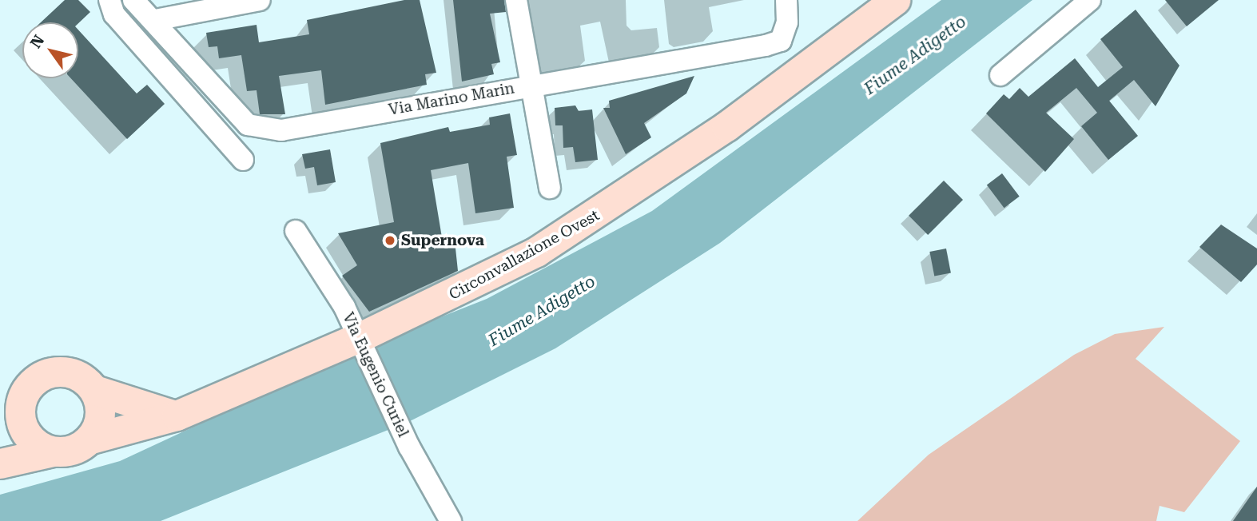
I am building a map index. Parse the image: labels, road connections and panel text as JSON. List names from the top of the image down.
{
  "streets": {
    "main road": ["Circonvallazione Ovest"],
    "street": ["Via Marino Marin", "Via Eugenio Curiel"]
  },
  "crossings": [
    ["Circonvallazione Ovest", "Via Eugenio Curiel"]
  ],
  "water": ["Fiume Adigetto"],
  "places": ["Supernova"],
  "north": "top left"
}
